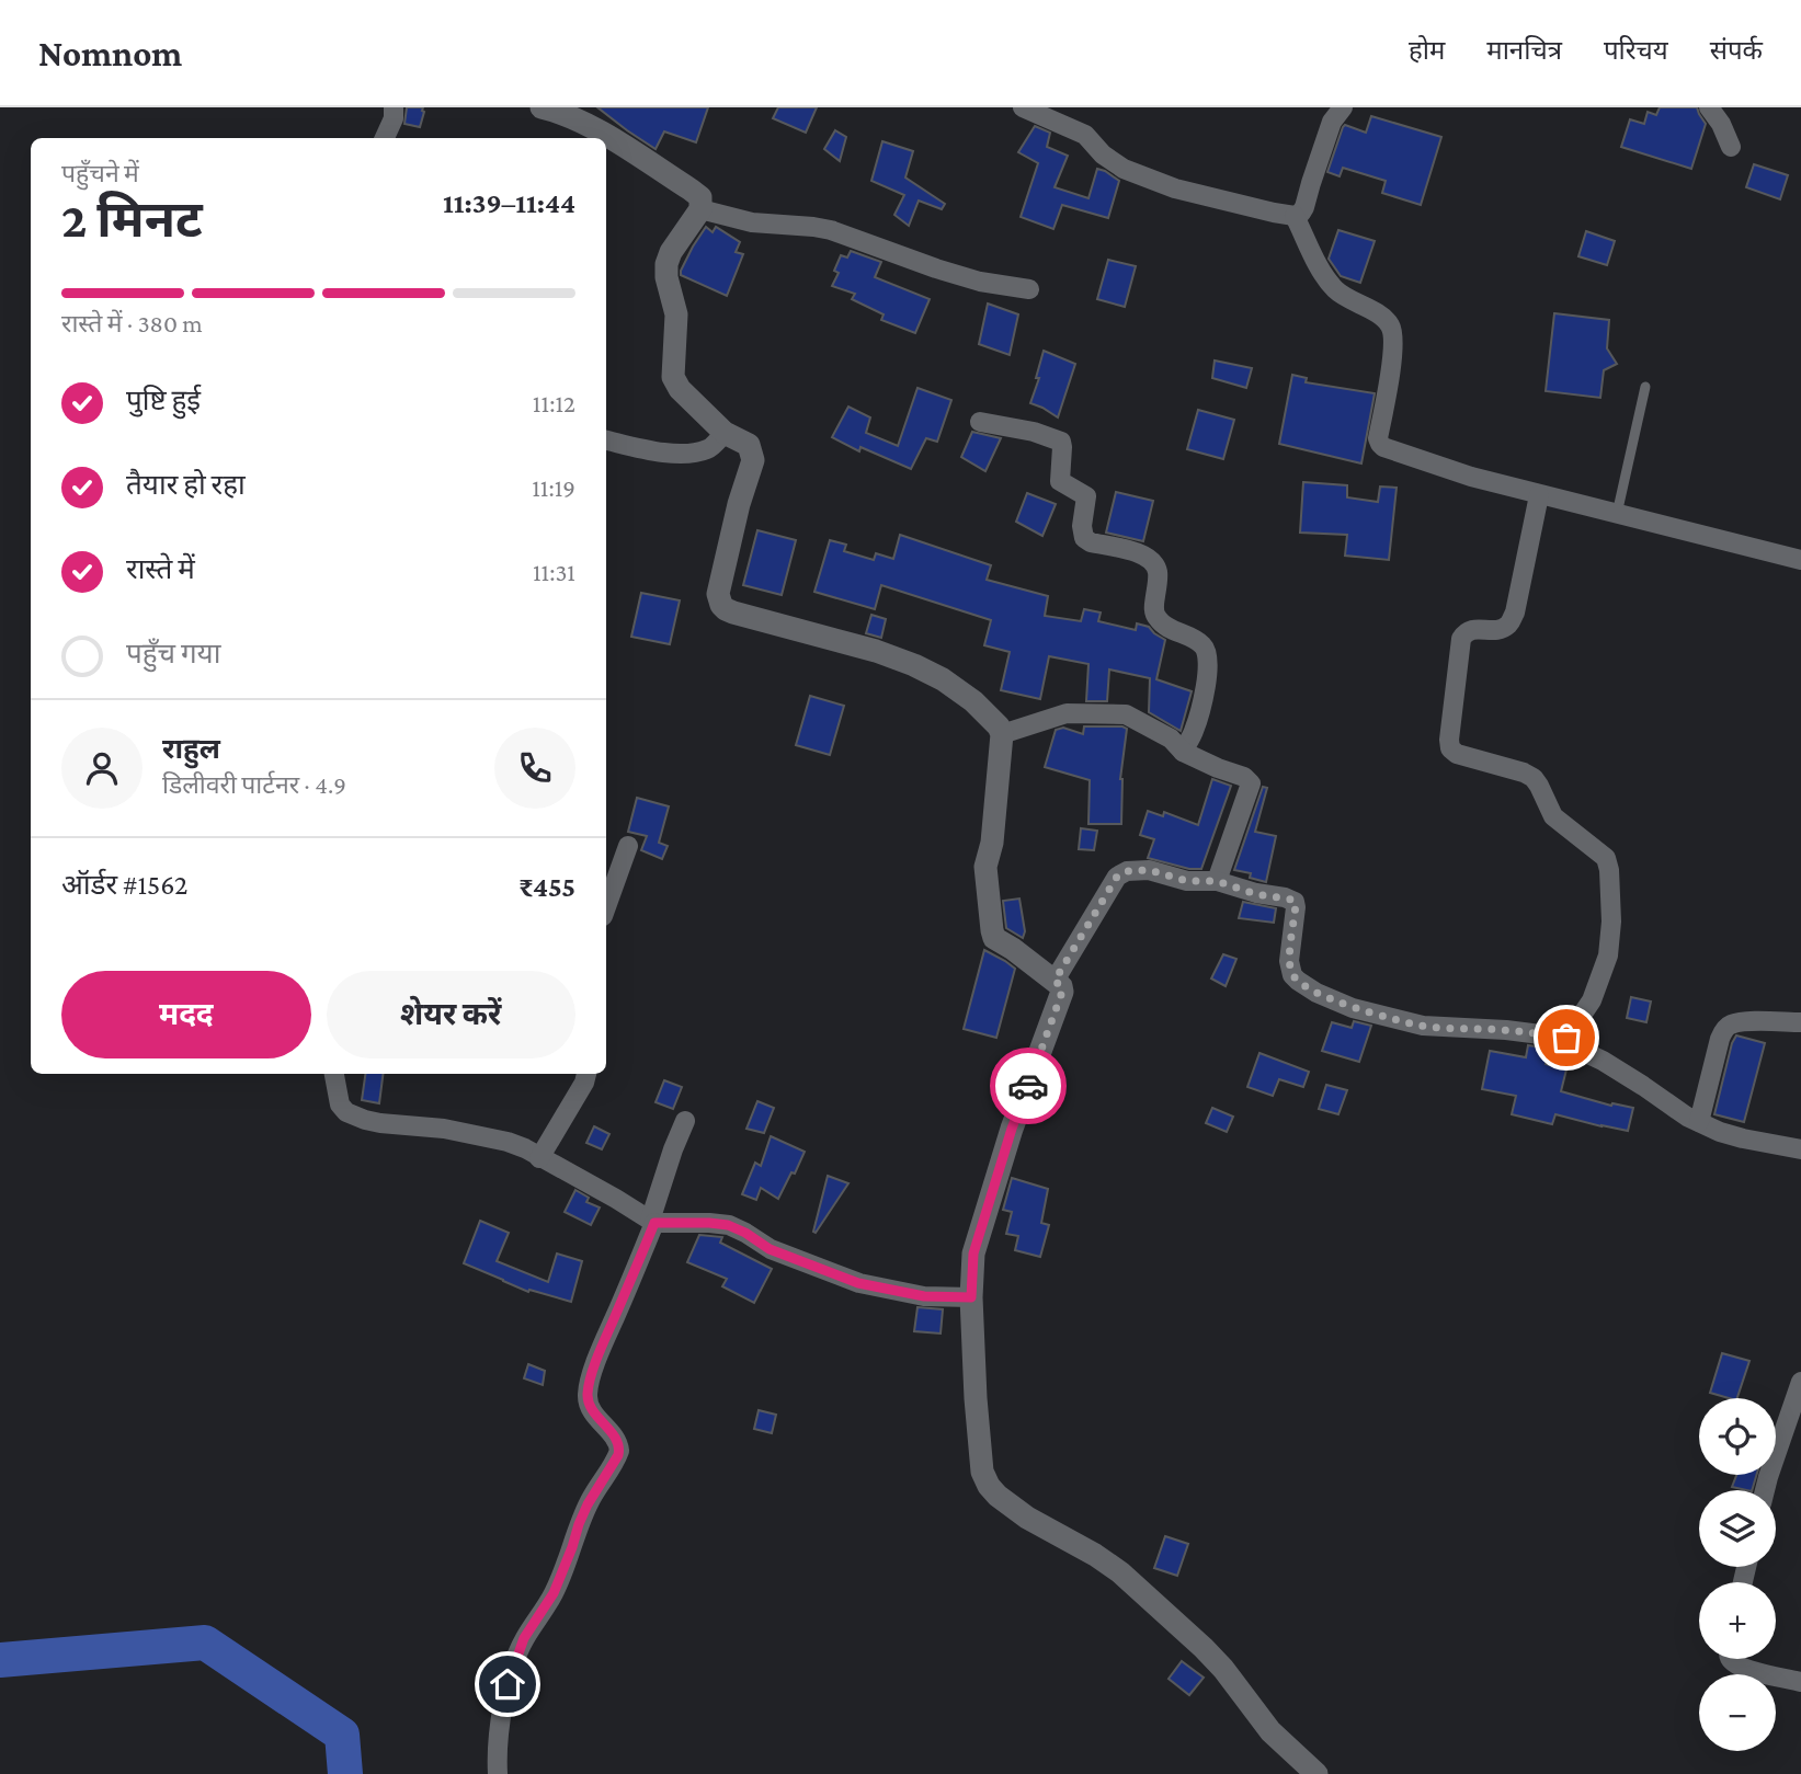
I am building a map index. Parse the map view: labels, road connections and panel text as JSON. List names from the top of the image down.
{
  "page": {
    "header": "Nomnom",
    "nav": [
      "होम",
      "मानचित्र",
      "परिचय",
      "संपर्क"
    ],
    "heading": ["2 मिनट", "पहुँचने में", "11:39–11:44"],
    "panel": [
      "राहुल",
      "डिलीवरी पार्टनर · 4.9",
      "ऑर्डर #1562",
      "₹455"
    ],
    "bar": "रास्ते में · 380 m",
    "list": [
      ["पुष्टि हुई", "11:12"],
      ["तैयार हो रहा", "11:19"],
      ["रास्ते में", "11:31"],
      "पहुँच गया"
    ],
    "buttons": ["मदद", "शेयर करें"],
    "map_buttons": ["+", "−"]
  }
}
